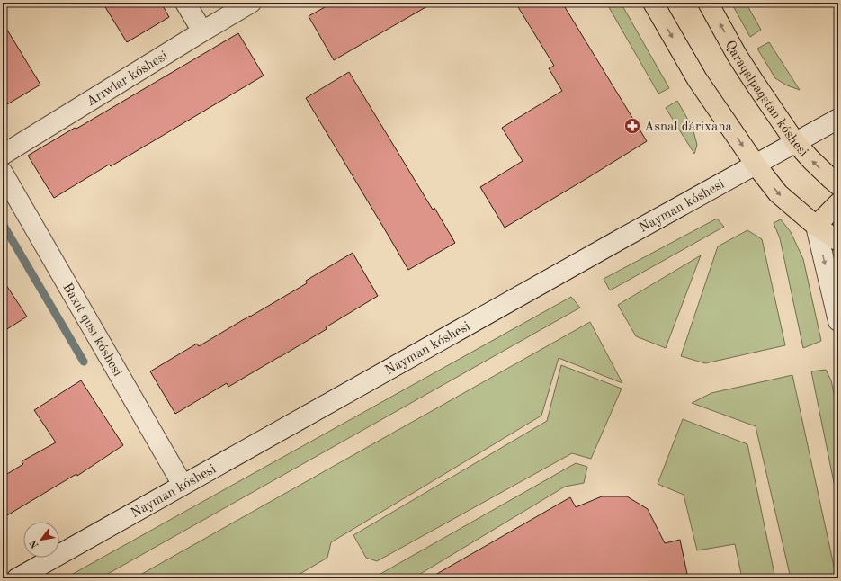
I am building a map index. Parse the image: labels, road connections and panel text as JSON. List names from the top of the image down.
{
  "streets": {
    "main road": [
      "Arıwlar kóshesi",
      "Qaraqalpaqstan kóshesi",
      "Nayman kóshesi",
      "Baxıt qusı kóshesi"
    ]
  },
  "crossings": [
    ["Qaraqalpaqstan kóshesi", "Nayman kóshesi"],
    ["Nayman kóshesi", "Baxıt qusı kóshesi"]
  ],
  "places": {
    "pharmacy": ["Asnal dárixana"]
  },
  "north": "bottom left"
}
